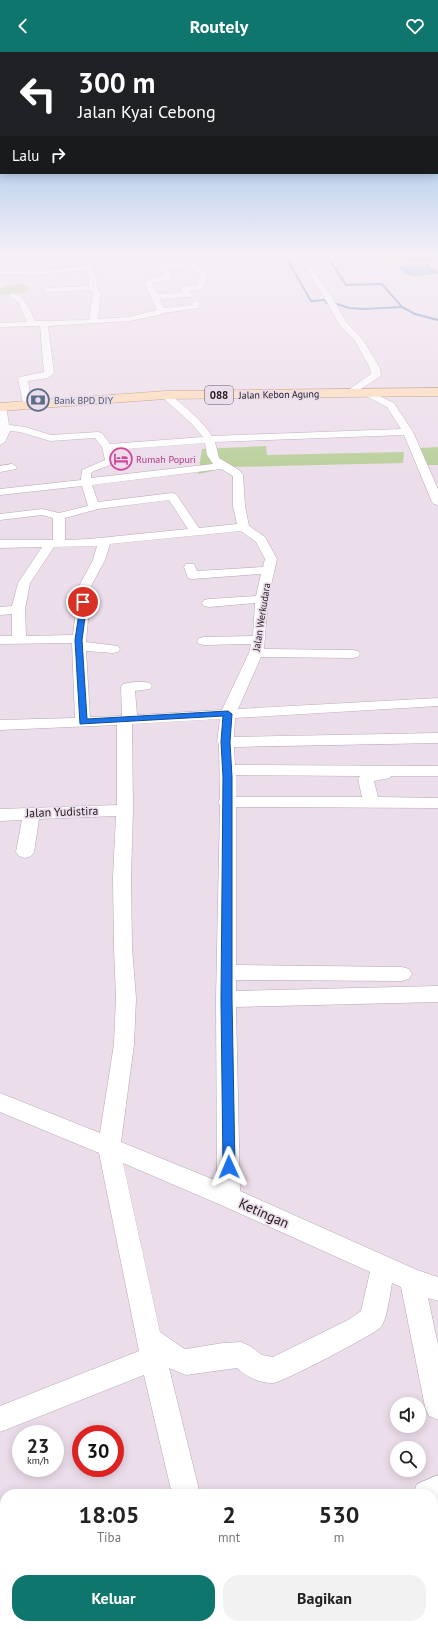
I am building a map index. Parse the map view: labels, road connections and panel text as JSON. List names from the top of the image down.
{
  "streets": {
    "main road": ["Jalan Kebon Agung", "088"],
    "street": ["Jalan Werkudara", "Jalan Yudistira", "Ketingan"]
  },
  "places": {
    "bank": ["Bank BPD DIY"],
    "hotel": ["Rumah Popuri"]
  },
  "page": {
    "header": "Routely",
    "turn": ["300 m", "Jalan Kyai Cebong"],
    "then": "Lalu",
    "speed": "23 km/h",
    "limit": "30",
    "eta": [
      "18:05",
      "Tiba",
      "2",
      "mnt",
      "530",
      "m"
    ],
    "buttons": ["Keluar", "Bagikan"]
  }
}
